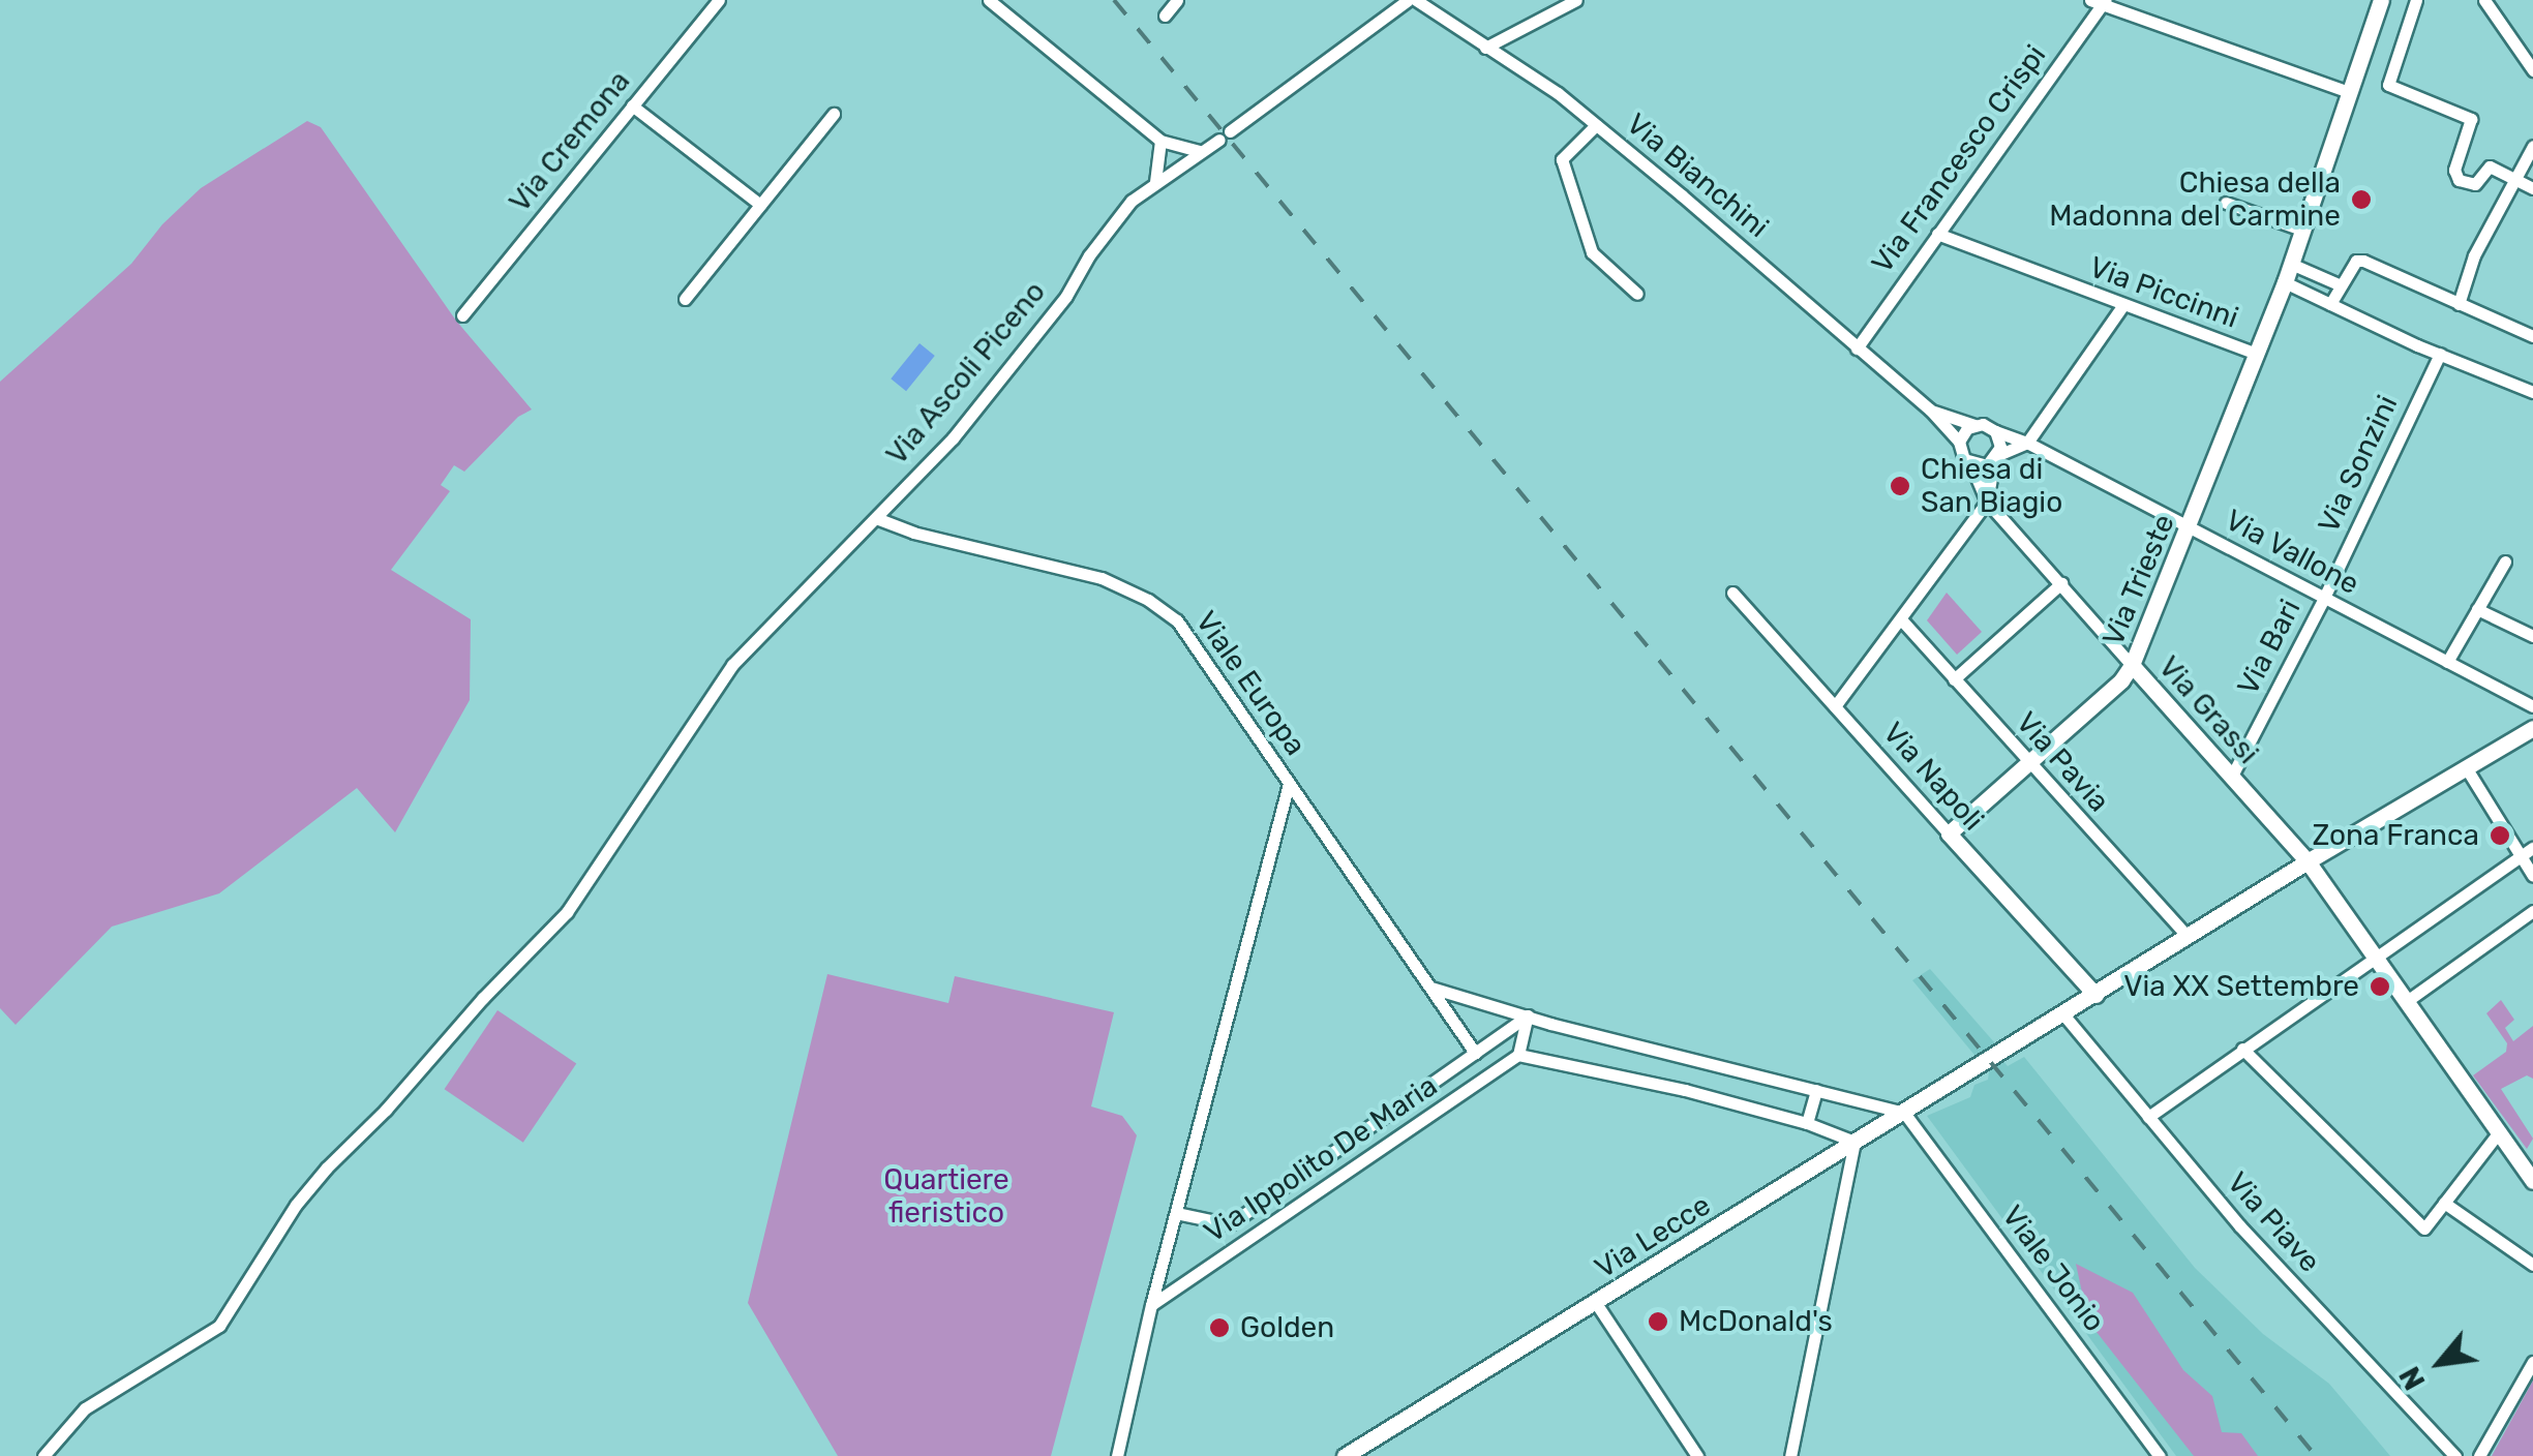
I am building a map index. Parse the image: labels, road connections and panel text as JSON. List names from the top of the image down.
{
  "streets": {
    "main road": [
      "Via Trieste",
      "Via Grassi",
      "Via Napoli",
      "Via Lecce"
    ],
    "street": [
      "Via Cremona",
      "Via Francesco Crispi",
      "Via Bianchini",
      "Via Piccinni",
      "Via Ascoli Piceno",
      "Via Sonzini",
      "Via Vallone",
      "Via Bari",
      "Viale Europa",
      "Via Pavia",
      "Via Ippolito De Maria",
      "Via Piave",
      "Viale Jonio"
    ]
  },
  "crossings": [
    ["Via Francesco Crispi", "Via Bianchini"],
    ["Via Francesco Crispi", "Via Piccinni"],
    ["Via Piccinni", "Via Trieste"],
    ["Via Ascoli Piceno", "Viale Europa"],
    ["Via Sonzini", "Via Vallone"],
    ["Via Sonzini", "Via Bari"],
    ["Via Vallone", "Via Trieste"],
    ["Via Vallone", "Via Bari"],
    ["Via Vallone", "Via Grassi"],
    ["Via Trieste", "Via Grassi"],
    ["Via Trieste", "Via Pavia"],
    ["Via Trieste", "Via Napoli"],
    ["Via Bari", "Via Grassi"],
    ["Viale Europa", "Via Ippolito De Maria"],
    ["Via Grassi", "Via Lecce"],
    ["Via Pavia", "Via Lecce"],
    ["Via Napoli", "Via Lecce"],
    ["Via Piave", "Via Lecce"],
    ["Via Lecce", "Viale Jonio"]
  ],
  "parks": ["Quartiere fieristico"],
  "places": [
    "Chiesa della Madonna del Carmine",
    "Chiesa di San Biagio",
    "Zona Franca",
    "Via XX Settembre",
    "McDonald's",
    "Golden"
  ],
  "north": "bottom left"
}
